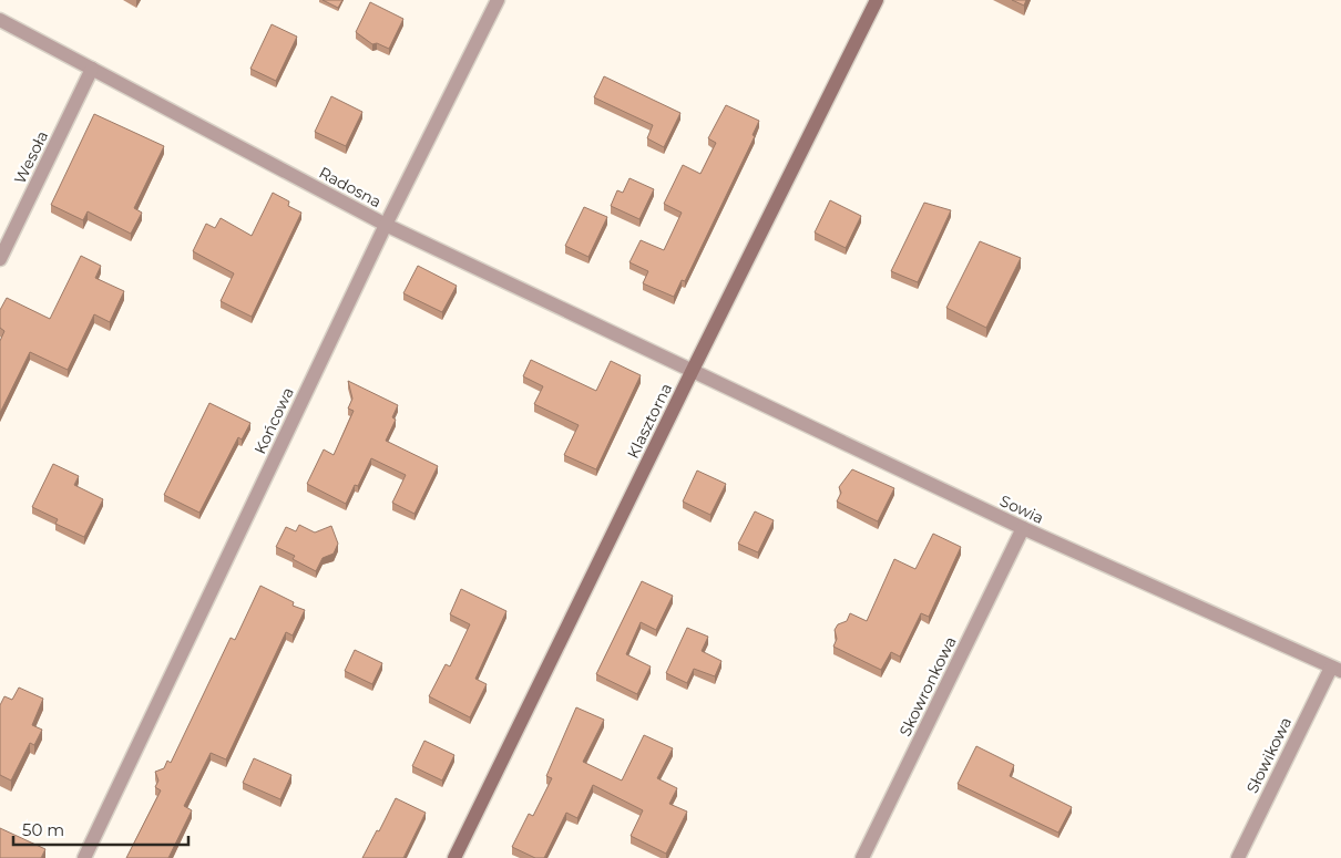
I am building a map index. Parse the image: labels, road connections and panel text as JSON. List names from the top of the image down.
{
  "streets": {
    "street": [
      "Wesoła",
      "Radosna",
      "Końcowa",
      "Klasztorna",
      "Sowia",
      "Skowronkowa",
      "Słowikowa"
    ]
  },
  "crossings": [
    ["Wesoła", "Radosna"],
    ["Radosna", "Końcowa"],
    ["Radosna", "Klasztorna"],
    ["Radosna", "Sowia"],
    ["Klasztorna", "Sowia"],
    ["Sowia", "Skowronkowa"],
    ["Sowia", "Słowikowa"]
  ],
  "scale_bar": "50 m"
}
